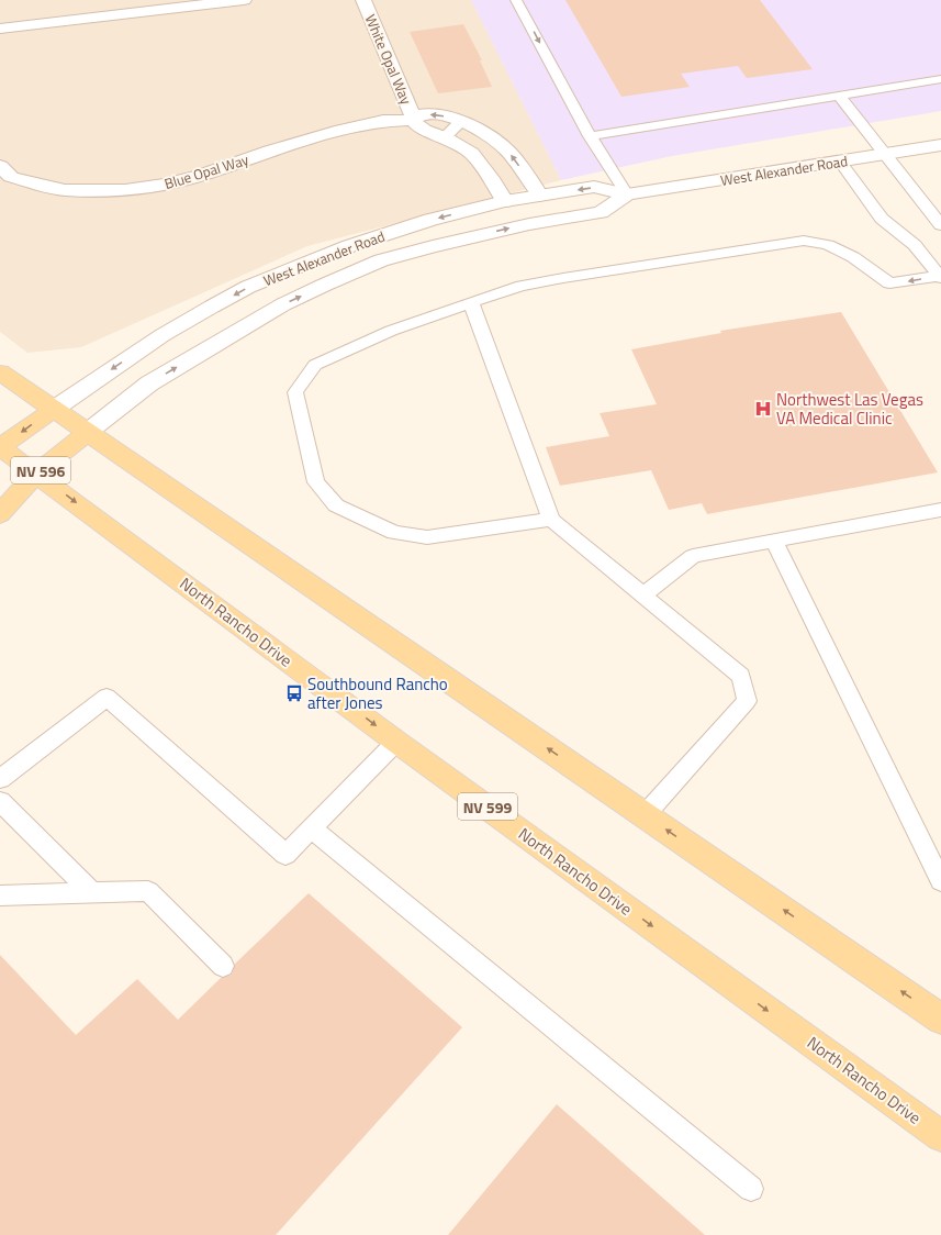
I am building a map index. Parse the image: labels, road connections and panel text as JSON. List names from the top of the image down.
{
  "streets": {
    "main road": [
      "White Opal Way",
      "West Alexander Road",
      "Blue Opal Way",
      "NV 596",
      "North Rancho Drive",
      "NV 599"
    ]
  },
  "crossings": [
    ["White Opal Way", "Blue Opal Way"],
    ["West Alexander Road", "Blue Opal Way"],
    ["West Alexander Road", "NV 596"],
    ["NV 596", "North Rancho Drive"]
  ],
  "places": {
    "hospital": ["Northwest Las Vegas VA Medical Clinic"],
    "bus stop": ["Southbound Rancho after Jones"]
  }
}
